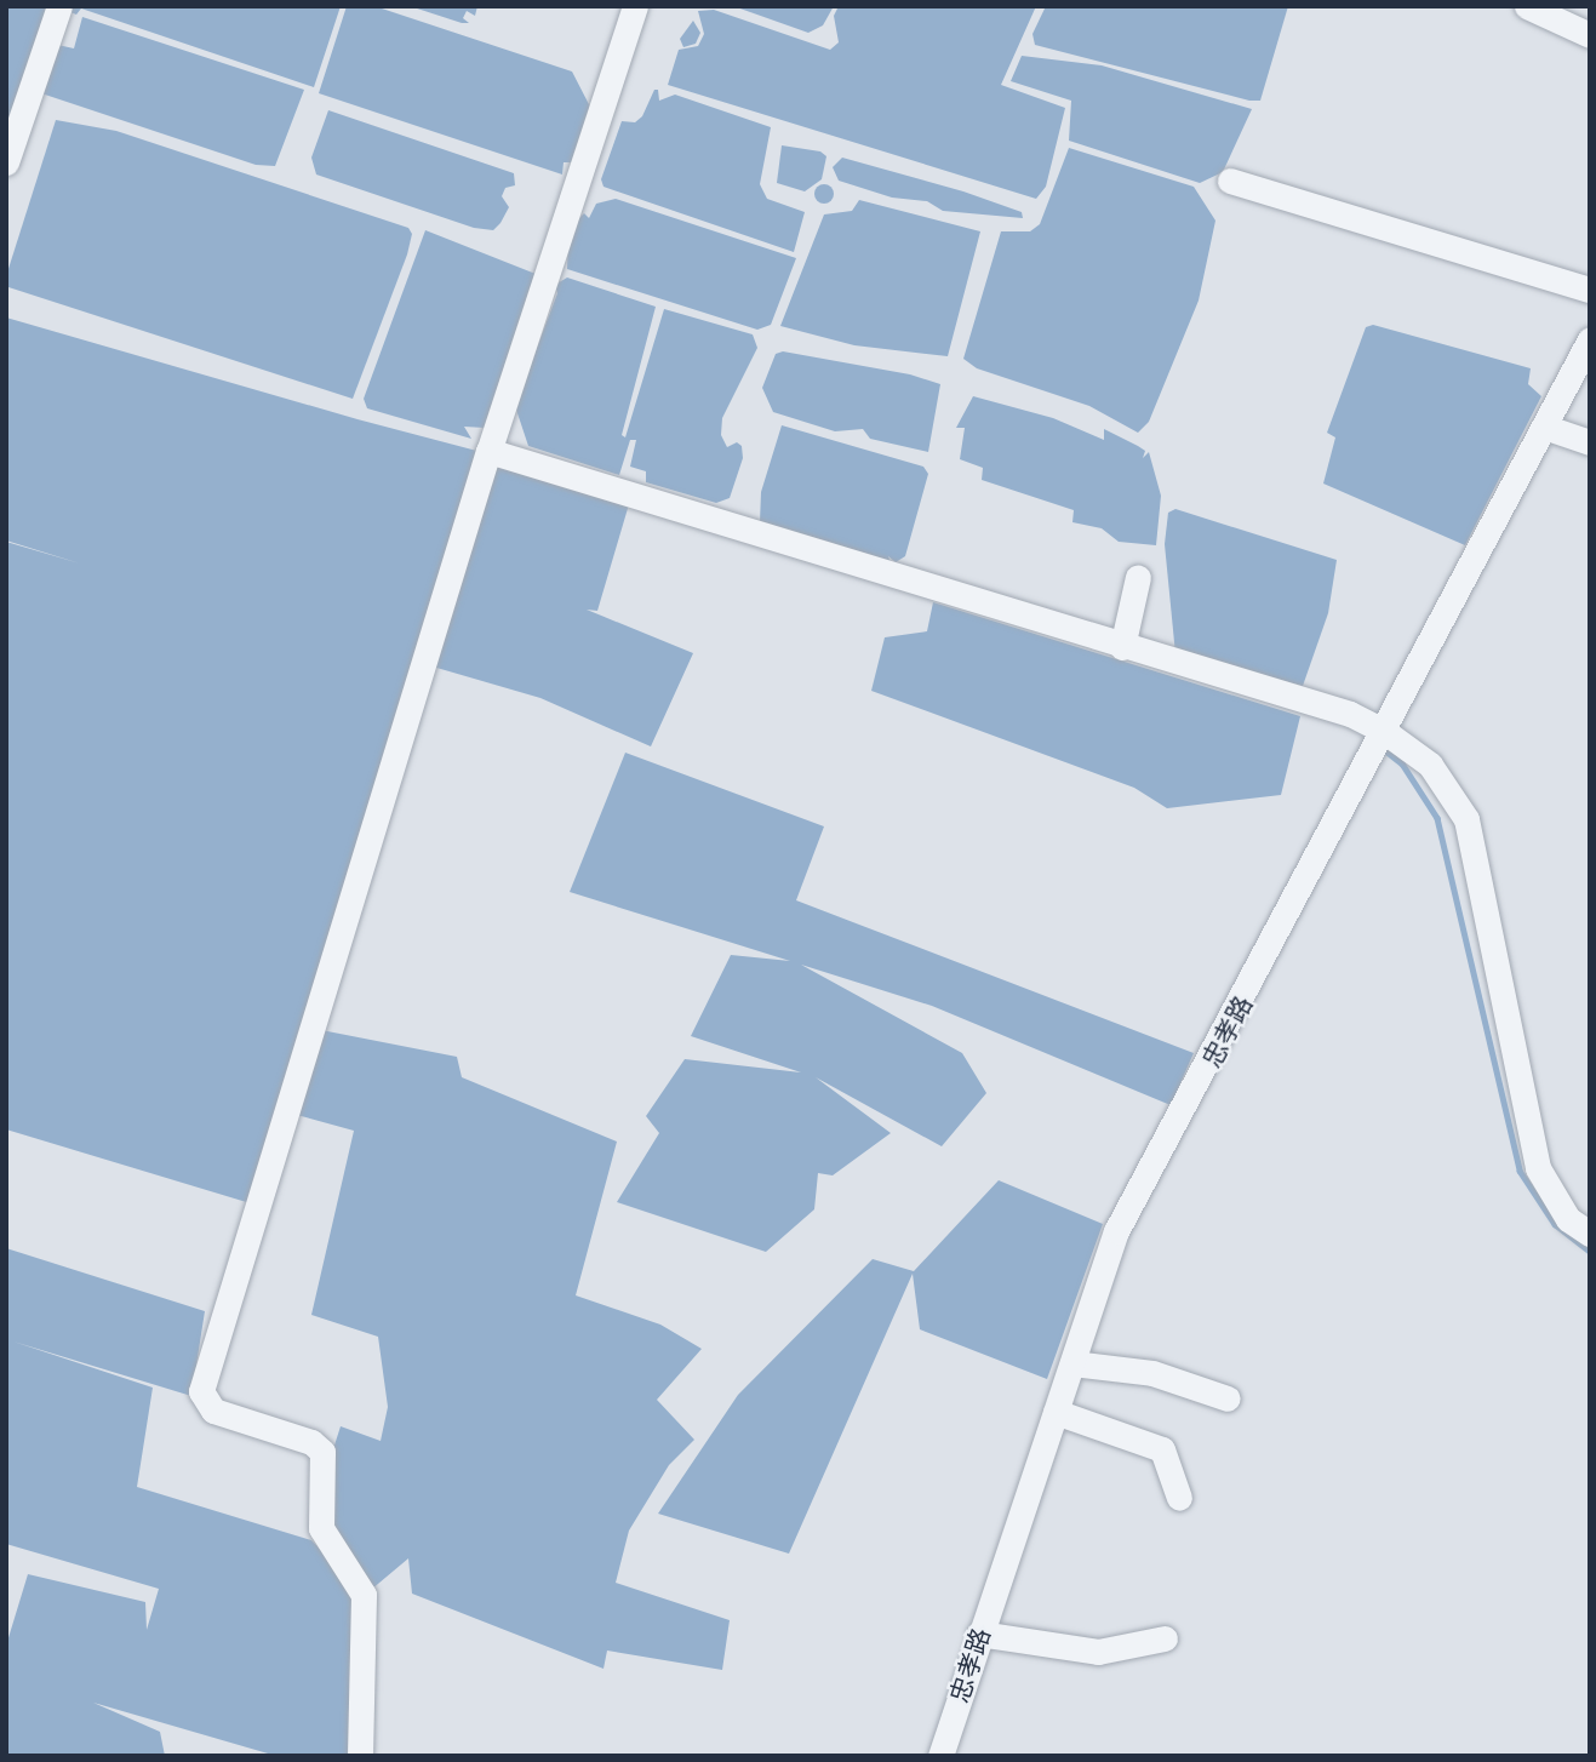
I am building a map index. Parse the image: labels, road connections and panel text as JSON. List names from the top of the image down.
{
  "streets": {
    "street": ["忠孝路"]
  }
}
